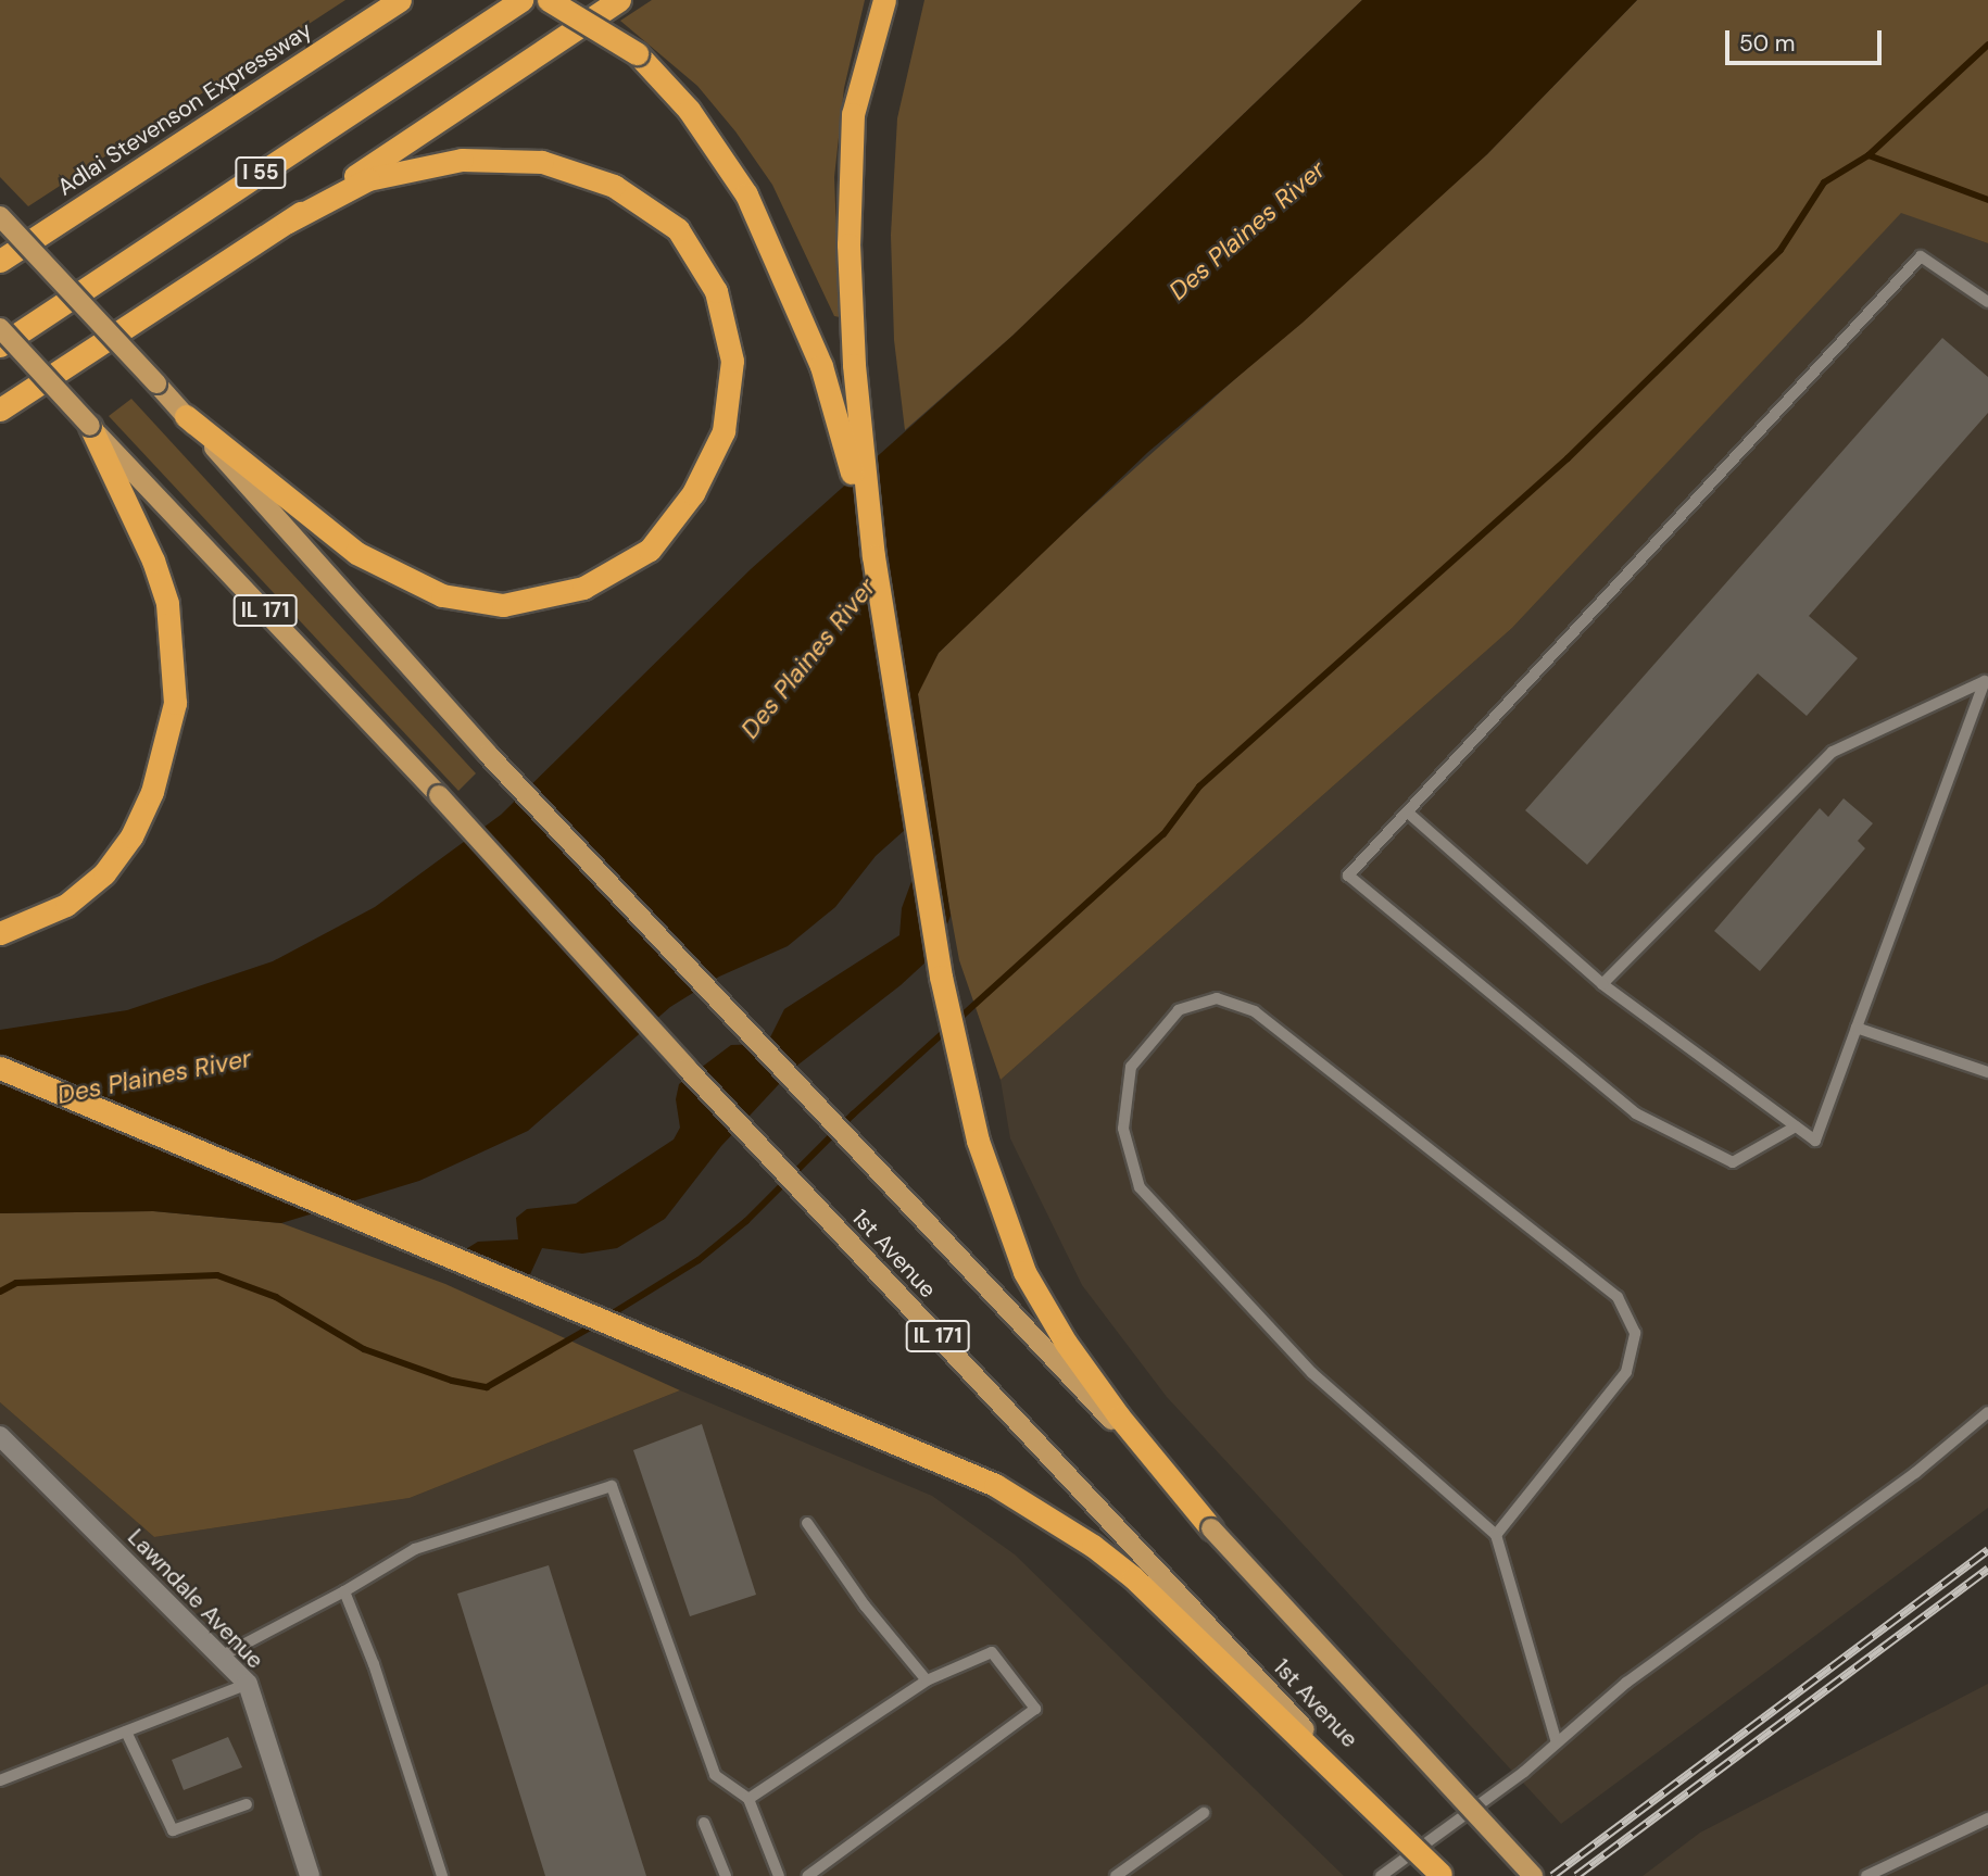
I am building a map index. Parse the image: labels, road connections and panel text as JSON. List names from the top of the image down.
{
  "streets": {
    "highway": ["Adlai Stevenson Expressway", "I 55"],
    "main road": ["IL 171", "1st Avenue"],
    "street": ["Lawndale Avenue"]
  },
  "crossings": [
    ["IL 171", "1st Avenue"]
  ],
  "water": ["Des Plaines River"],
  "scale_bar": "50 m"
}
